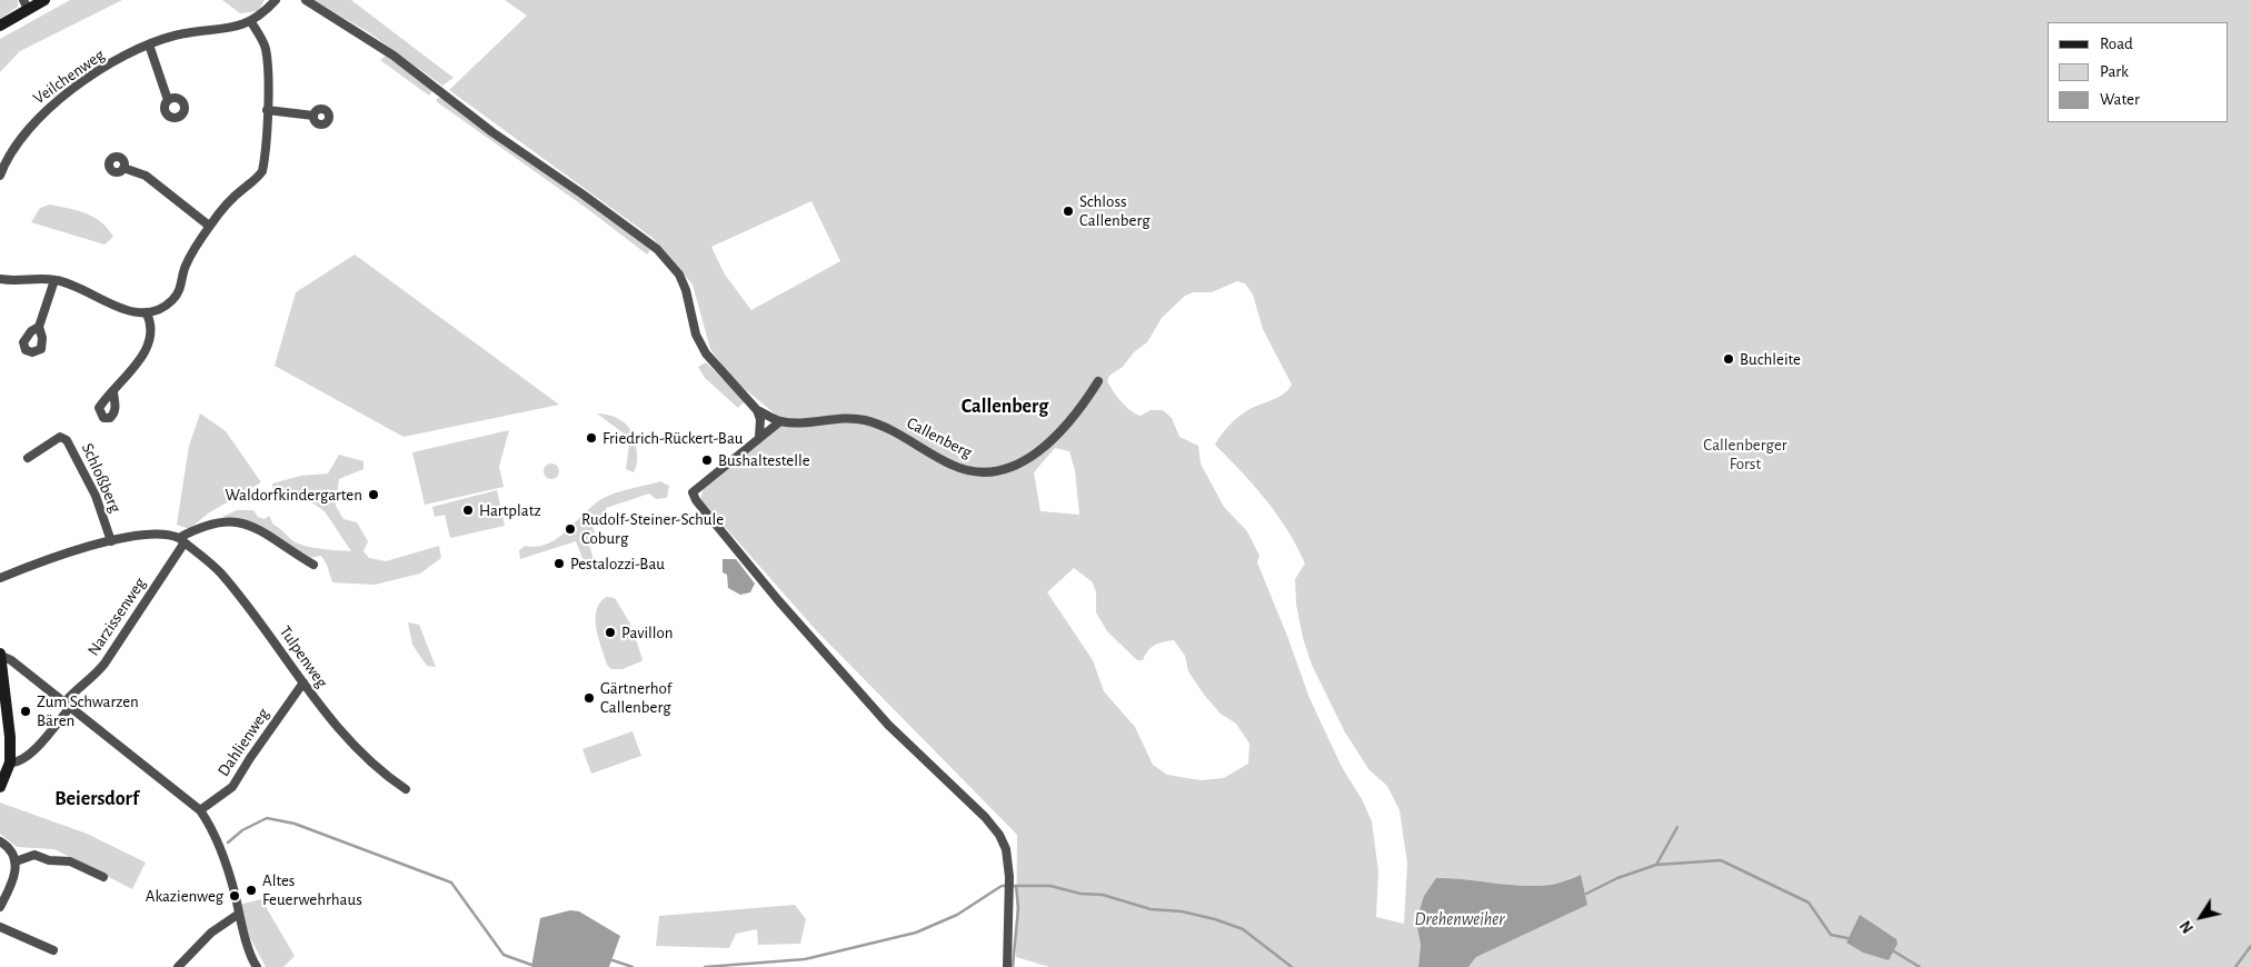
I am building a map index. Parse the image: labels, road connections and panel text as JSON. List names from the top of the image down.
{
  "streets": {
    "street": [
      "Veilchenweg",
      "Callenberg",
      "Schloßberg",
      "Narzissenweg",
      "Tulpenweg",
      "Dahlienweg"
    ]
  },
  "crossings": [
    ["Narzissenweg", "Tulpenweg"],
    ["Tulpenweg", "Dahlienweg"]
  ],
  "districts": ["Callenberg", "Beiersdorf"],
  "water": ["Drehenweiher"],
  "parks": ["Callenberger Forst"],
  "places": [
    "Schloss Callenberg",
    "Buchleite",
    "Friedrich-Rückert-Bau",
    "Bushaltestelle",
    "Waldorfkindergarten",
    "Hartplatz",
    "Rudolf-Steiner-Schule Coburg",
    "Pestalozzi-Bau",
    "Pavillon",
    "Gärtnerhof Callenberg",
    "Zum Schwarzen Bären",
    "Altes Feuerwehrhaus",
    "Akazienweg"
  ],
  "legend": ["Road", "Park", "Water"],
  "north": "bottom left"
}
